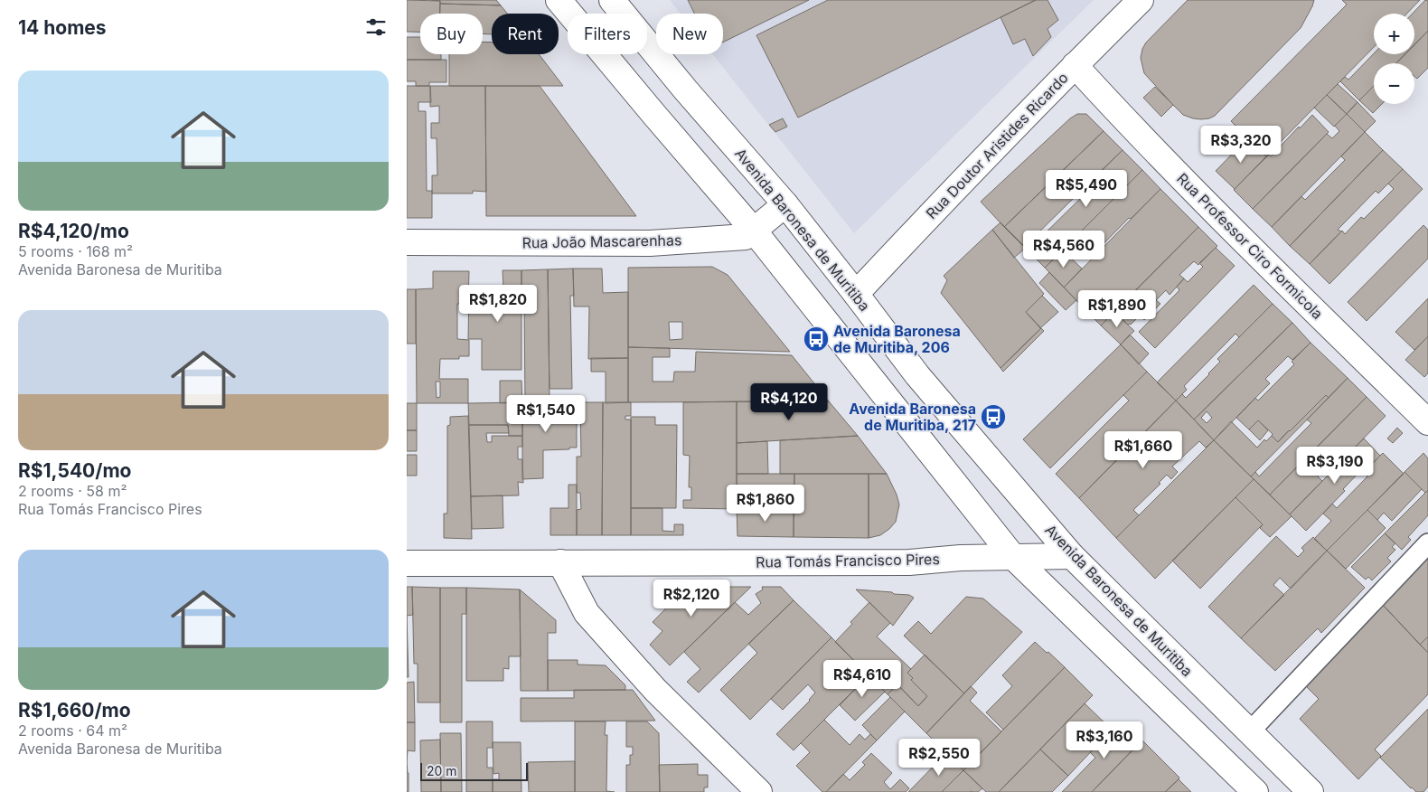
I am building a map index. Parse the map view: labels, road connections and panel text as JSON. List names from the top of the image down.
{
  "streets": {
    "street": [
      "Rua Doutor Aristides Ricardo",
      "Avenida Baronesa de Muritiba",
      "Rua João Mascarenhas",
      "Rua Professor Ciro Formicola",
      "Rua Tomás Francisco Pires"
    ]
  },
  "crossings": [
    ["Rua Doutor Aristides Ricardo", "Avenida Baronesa de Muritiba"],
    ["Rua Doutor Aristides Ricardo", "Rua Professor Ciro Formicola"],
    ["Avenida Baronesa de Muritiba", "Rua João Mascarenhas"],
    ["Avenida Baronesa de Muritiba", "Rua Tomás Francisco Pires"]
  ],
  "places": {
    "bus stop": ["Avenida Baronesa de Muritiba, 206", "Avenida Baronesa de Muritiba, 217"]
  },
  "scale_bar": "20 m",
  "page": {
    "heading": "14 homes",
    "map_buttons": ["+", "−"],
    "chip": [
      "Buy",
      "Rent",
      "Filters",
      "New"
    ],
    "list": [
      {
        "name": "R$4,120/mo",
        "note": "5 rooms · 168 m² · Avenida Baronesa de Muritiba"
      },
      {
        "name": "R$1,540/mo",
        "note": "2 rooms · 58 m² · Rua Tomás Francisco Pires"
      },
      {
        "name": "R$1,660/mo",
        "note": "2 rooms · 64 m² · Avenida Baronesa de Muritiba"
      }
    ],
    "price": [
      "R$3,320",
      "R$5,490",
      "R$4,560",
      "R$1,820",
      "R$1,890",
      "R$4,120",
      "R$1,540",
      "R$1,660",
      "R$3,190",
      "R$1,860",
      "R$2,120",
      "R$4,610",
      "R$3,160",
      "R$2,550"
    ],
    "scale": "20 m"
  }
}
